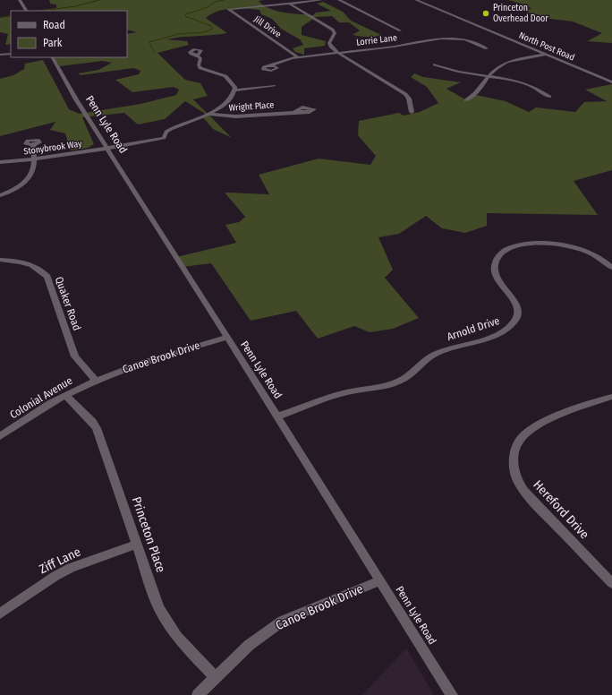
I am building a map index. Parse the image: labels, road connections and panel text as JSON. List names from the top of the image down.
{
  "streets": {
    "street": [
      "Jill Drive",
      "Lorrie Lane",
      "North Post Road",
      "Wright Place",
      "Penn Lyle Road",
      "Stonybrook Way",
      "Quaker Road",
      "Arnold Drive",
      "Canoe Brook Drive",
      "Colonial Avenue",
      "Hereford Drive",
      "Princeton Place",
      "Ziff Lane"
    ]
  },
  "crossings": [
    ["Jill Drive", "Lorrie Lane"],
    ["Wright Place", "Stonybrook Way"],
    ["Penn Lyle Road", "Stonybrook Way"],
    ["Penn Lyle Road", "Arnold Drive"],
    ["Penn Lyle Road", "Canoe Brook Drive"],
    ["Quaker Road", "Canoe Brook Drive"],
    ["Quaker Road", "Colonial Avenue"],
    ["Canoe Brook Drive", "Colonial Avenue"],
    ["Canoe Brook Drive", "Princeton Place"],
    ["Colonial Avenue", "Princeton Place"],
    ["Princeton Place", "Ziff Lane"]
  ],
  "places": ["Princeton Overhead Door"],
  "legend": ["Road", "Park"]
}
